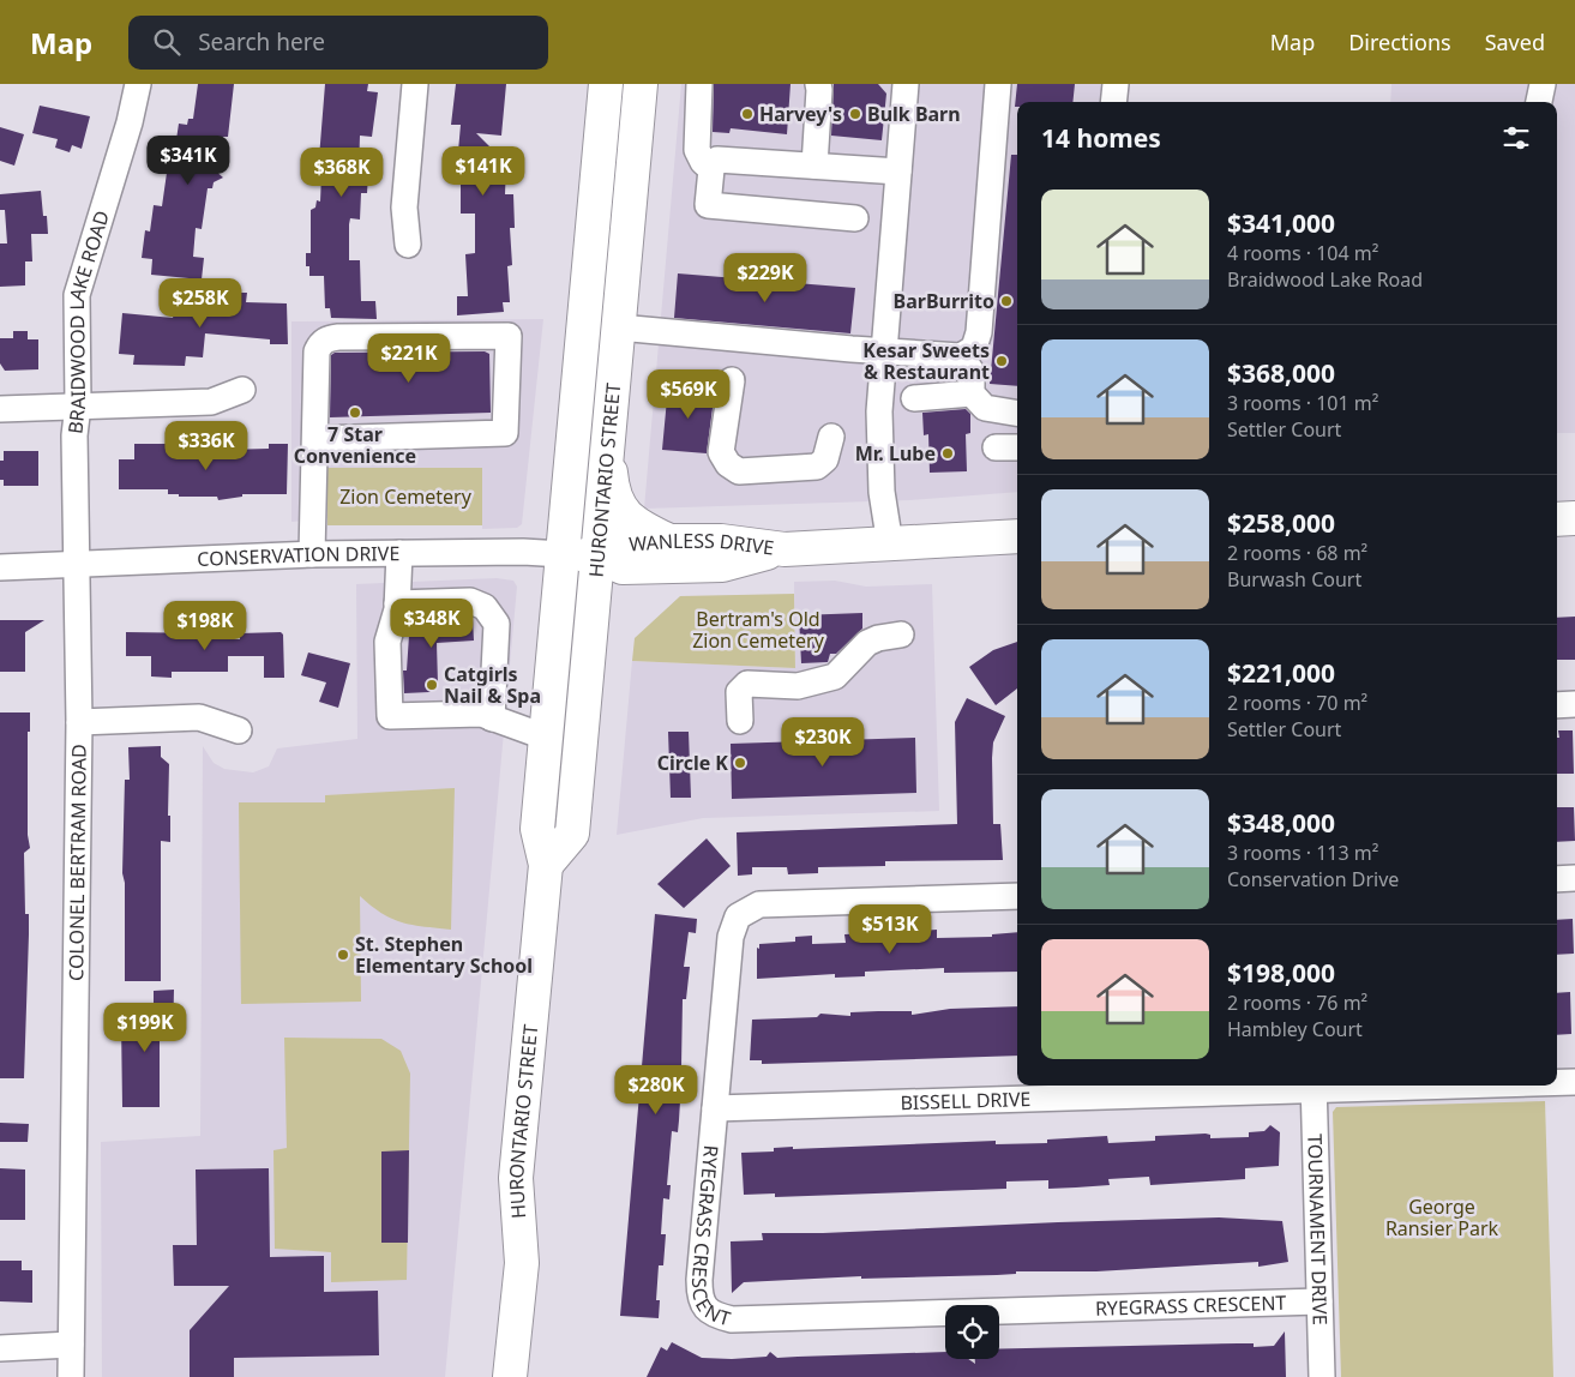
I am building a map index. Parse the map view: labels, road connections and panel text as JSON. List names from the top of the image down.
{
  "streets": {
    "main road": ["HURONTARIO STREET", "WANLESS DRIVE", "CONSERVATION DRIVE"],
    "street": [
      "BRAIDWOOD LAKE ROAD",
      "COLONEL BERTRAM ROAD",
      "BISSELL DRIVE",
      "RYEGRASS CRESCENT",
      "TOURNAMENT DRIVE"
    ]
  },
  "crossings": [
    ["BRAIDWOOD LAKE ROAD", "CONSERVATION DRIVE"],
    ["BRAIDWOOD LAKE ROAD", "COLONEL BERTRAM ROAD"],
    ["HURONTARIO STREET", "WANLESS DRIVE"],
    ["HURONTARIO STREET", "CONSERVATION DRIVE"],
    ["WANLESS DRIVE", "CONSERVATION DRIVE"],
    ["CONSERVATION DRIVE", "COLONEL BERTRAM ROAD"],
    ["BISSELL DRIVE", "RYEGRASS CRESCENT"],
    ["BISSELL DRIVE", "TOURNAMENT DRIVE"],
    ["RYEGRASS CRESCENT", "TOURNAMENT DRIVE"]
  ],
  "parks": ["Zion Cemetery", "Bertram's Old Zion Cemetery", "George Ransier Park"],
  "places": [
    "Harvey's",
    "Bulk Barn",
    "BarBurrito",
    "Kesar Sweets & Restaurant",
    "7 Star Convenience",
    "Mr. Lube",
    "Catgirls Nail & Spa",
    "Circle K",
    "St. Stephen Elementary School"
  ],
  "page": {
    "header": "Map",
    "search": "Search here",
    "nav": ["Map", "Directions", "Saved"],
    "heading": "14 homes",
    "price": [
      "$341K",
      "$141K",
      "$368K",
      "$229K",
      "$258K",
      "$221K",
      "$569K",
      "$336K",
      "$348K",
      "$198K",
      "$230K",
      "$513K",
      "$199K",
      "$280K"
    ],
    "list": [
      {
        "name": "$341,000",
        "note": "4 rooms · 104 m² · Braidwood Lake Road"
      },
      {
        "name": "$368,000",
        "note": "3 rooms · 101 m² · Settler Court"
      },
      {
        "name": "$258,000",
        "note": "2 rooms · 68 m² · Burwash Court"
      },
      {
        "name": "$221,000",
        "note": "2 rooms · 70 m² · Settler Court"
      },
      {
        "name": "$348,000",
        "note": "3 rooms · 113 m² · Conservation Drive"
      },
      {
        "name": "$198,000",
        "note": "2 rooms · 76 m² · Hambley Court"
      }
    ]
  }
}
